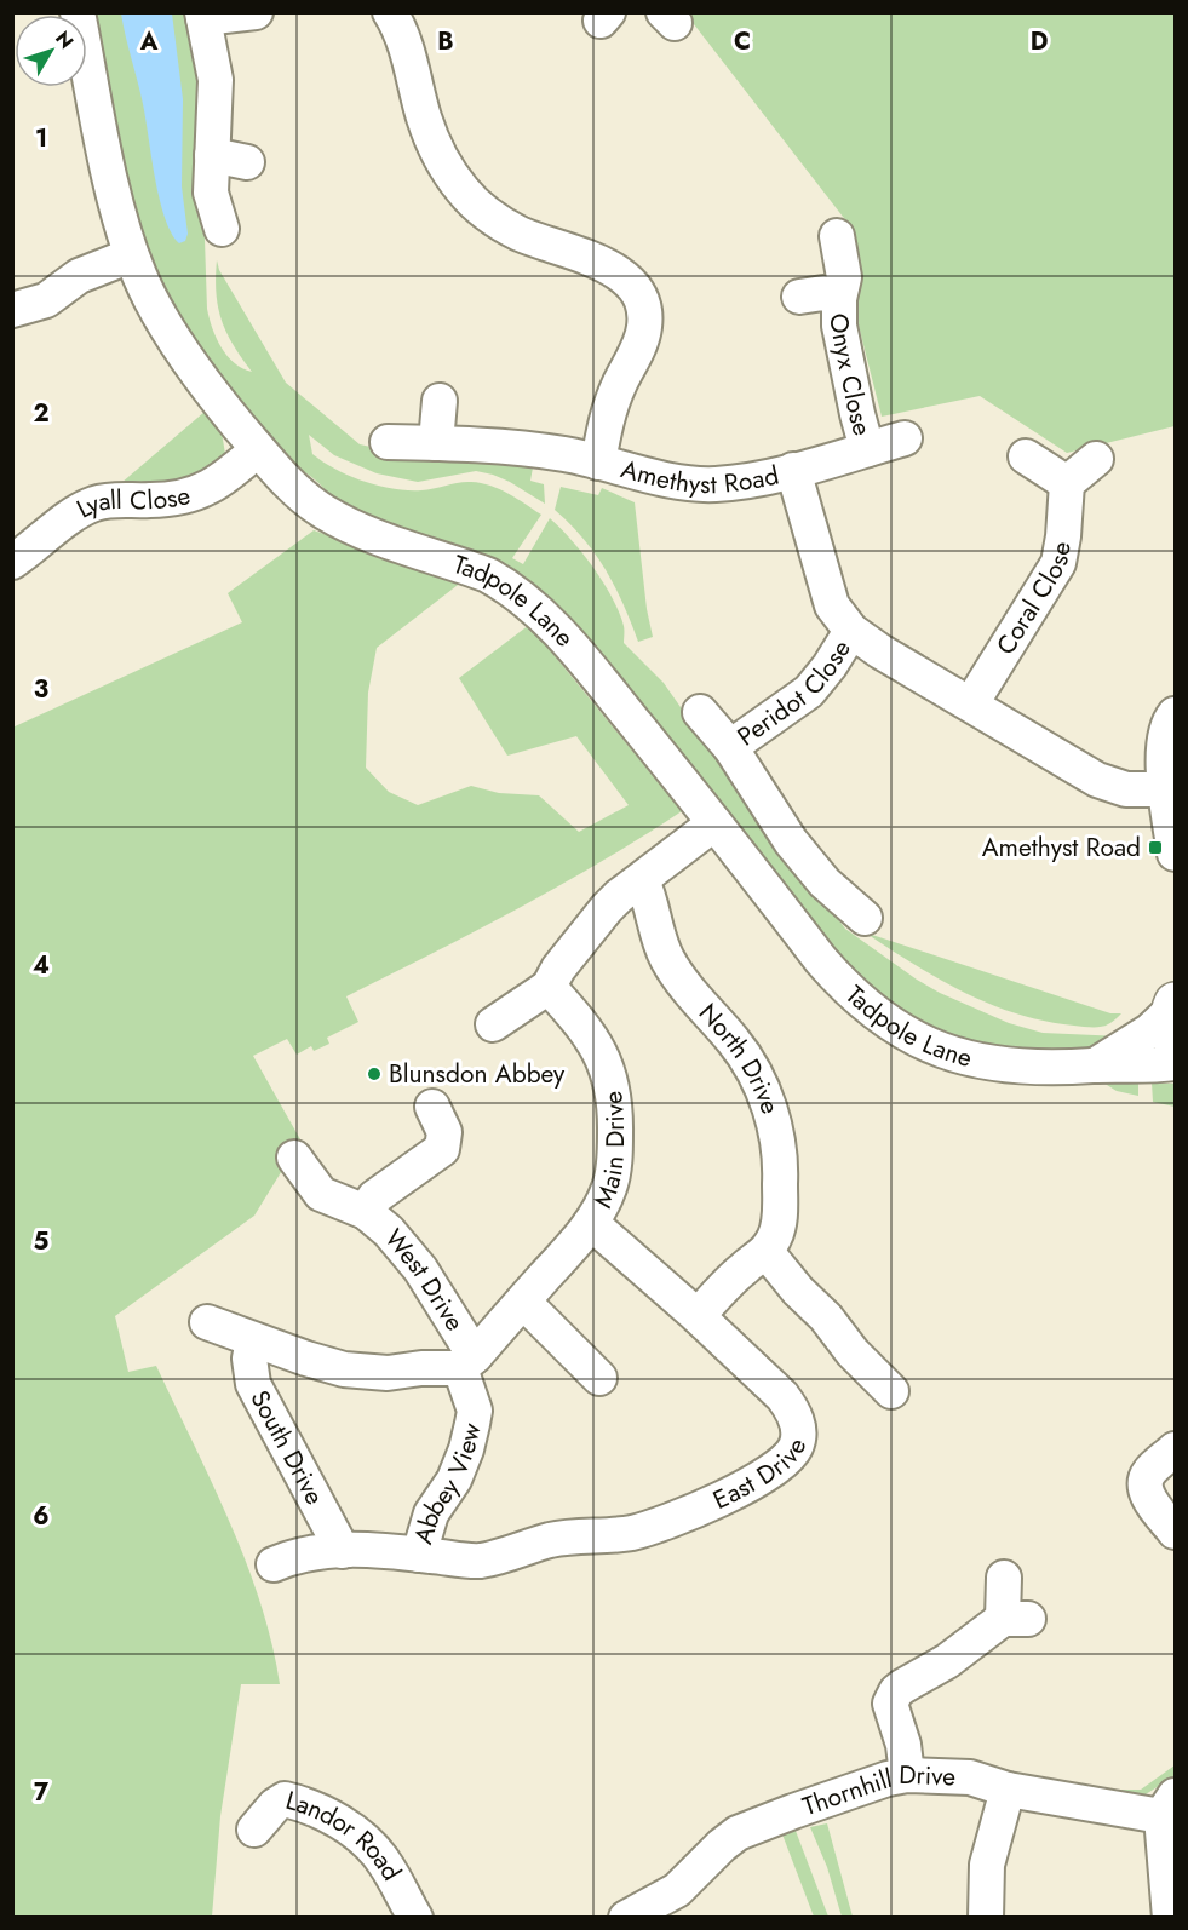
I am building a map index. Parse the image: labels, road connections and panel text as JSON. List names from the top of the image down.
{
  "streets": {
    "street": [
      "Onyx Close",
      "Amethyst Road",
      "Lyall Close",
      "Coral Close",
      "Tadpole Lane",
      "Peridot Close",
      "North Drive",
      "Main Drive",
      "West Drive",
      "South Drive",
      "East Drive",
      "Abbey View",
      "Thornhill Drive",
      "Landor Road"
    ]
  },
  "crossings": [
    ["Onyx Close", "Amethyst Road"],
    ["Amethyst Road", "Coral Close"],
    ["Amethyst Road", "Peridot Close"],
    ["Lyall Close", "Tadpole Lane"],
    ["Main Drive", "West Drive"],
    ["Main Drive", "South Drive"],
    ["Main Drive", "East Drive"],
    ["Main Drive", "Abbey View"],
    ["West Drive", "South Drive"],
    ["West Drive", "Abbey View"],
    ["South Drive", "Abbey View"],
    ["East Drive", "Abbey View"]
  ],
  "places": {
    "transit": ["Amethyst Road"],
    "other": ["Blunsdon Abbey"]
  },
  "north": "top right",
  "grid": {
    "columns": [
      "A",
      "B",
      "C",
      "D"
    ],
    "rows": [
      "1",
      "2",
      "3",
      "4",
      "5",
      "6",
      "7"
    ]
  }
}
